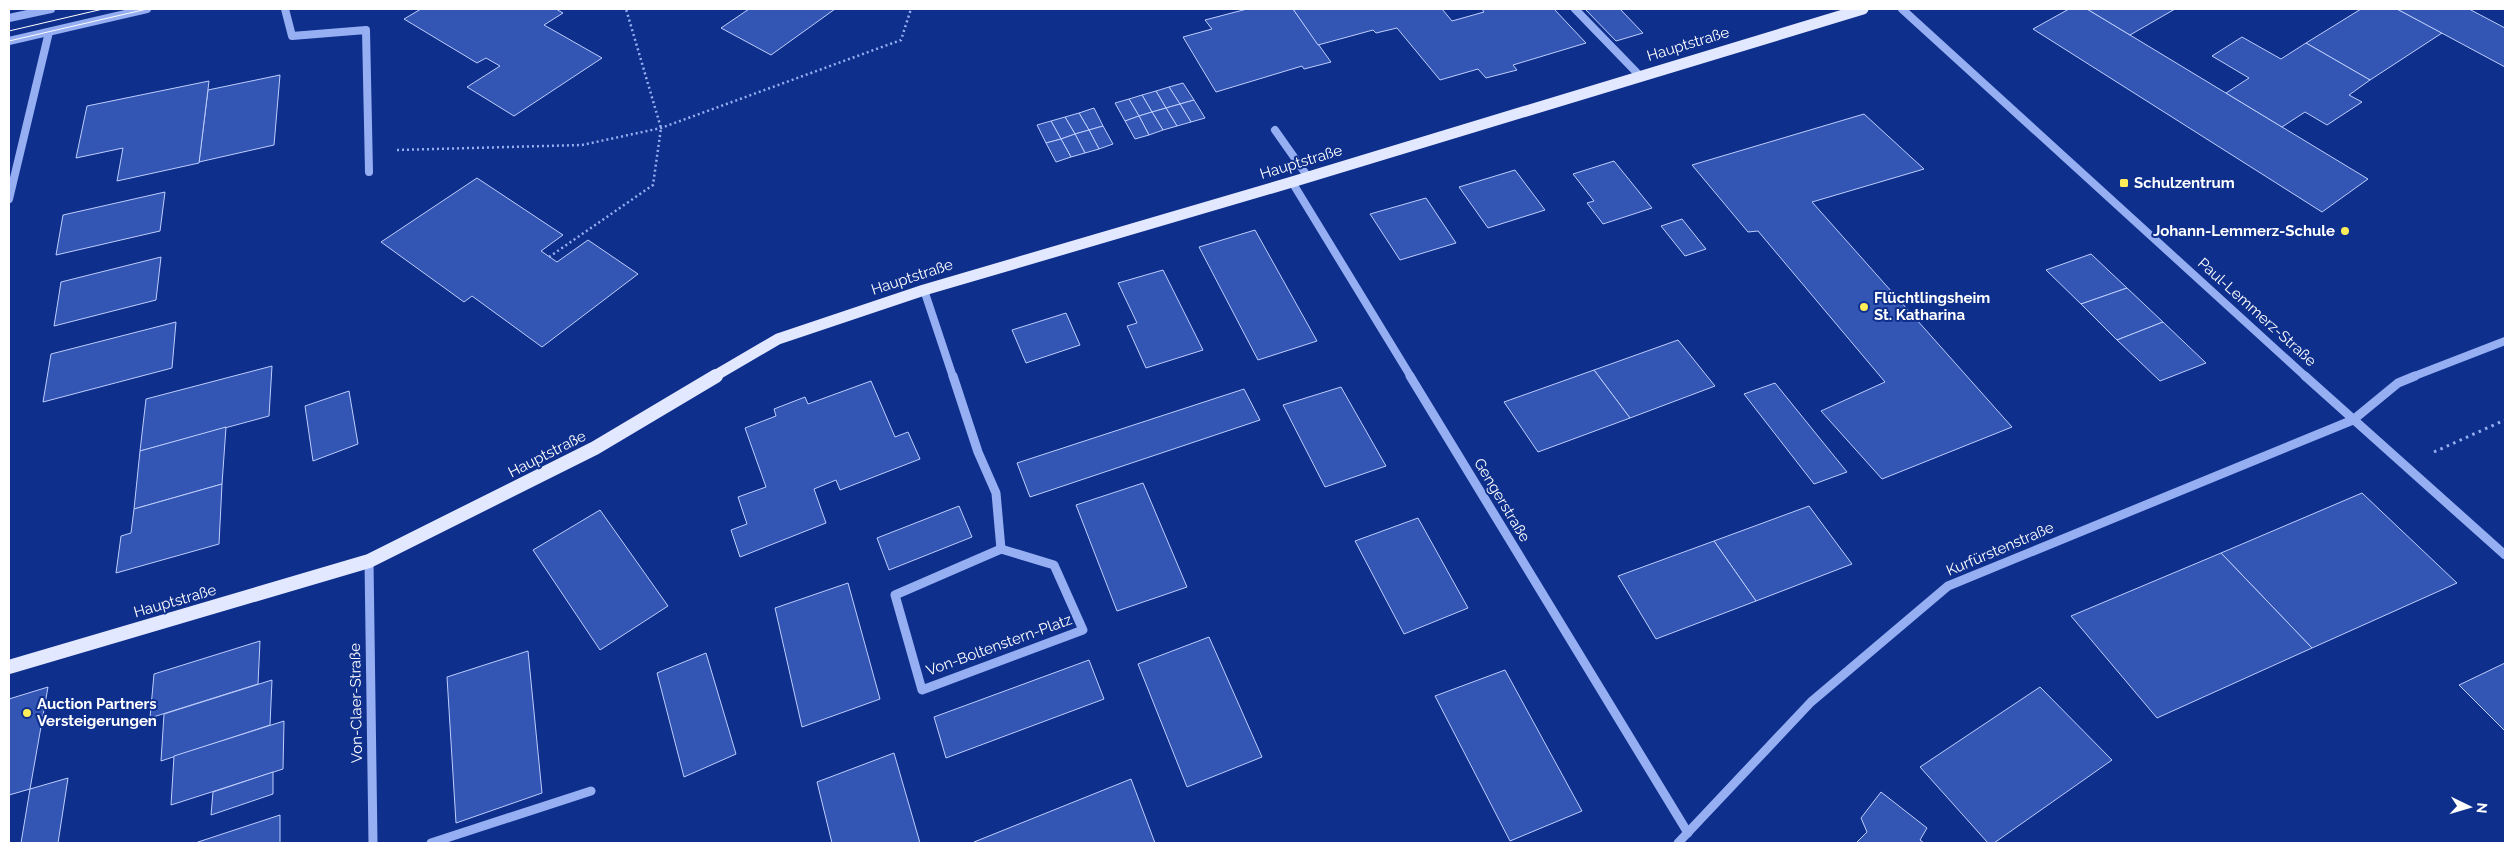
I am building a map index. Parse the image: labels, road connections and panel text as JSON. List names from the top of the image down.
{
  "streets": {
    "main road": ["Hauptstraße"],
    "street": [
      "Paul-Lemmerz-Straße",
      "Gengerstraße",
      "Kurfürstenstraße",
      "Von-Boltenstern-Platz",
      "Von-Claer-Straße"
    ]
  },
  "crossings": [
    ["Hauptstraße", "Gengerstraße"],
    ["Hauptstraße", "Von-Claer-Straße"],
    ["Paul-Lemmerz-Straße", "Kurfürstenstraße"],
    ["Gengerstraße", "Kurfürstenstraße"]
  ],
  "places": {
    "transit": ["Schulzentrum"],
    "other": ["Johann-Lemmerz-Schule", "Flüchtlingsheim St. Katharina", "Auction Partners Versteigerungen"]
  },
  "north": "right"
}
